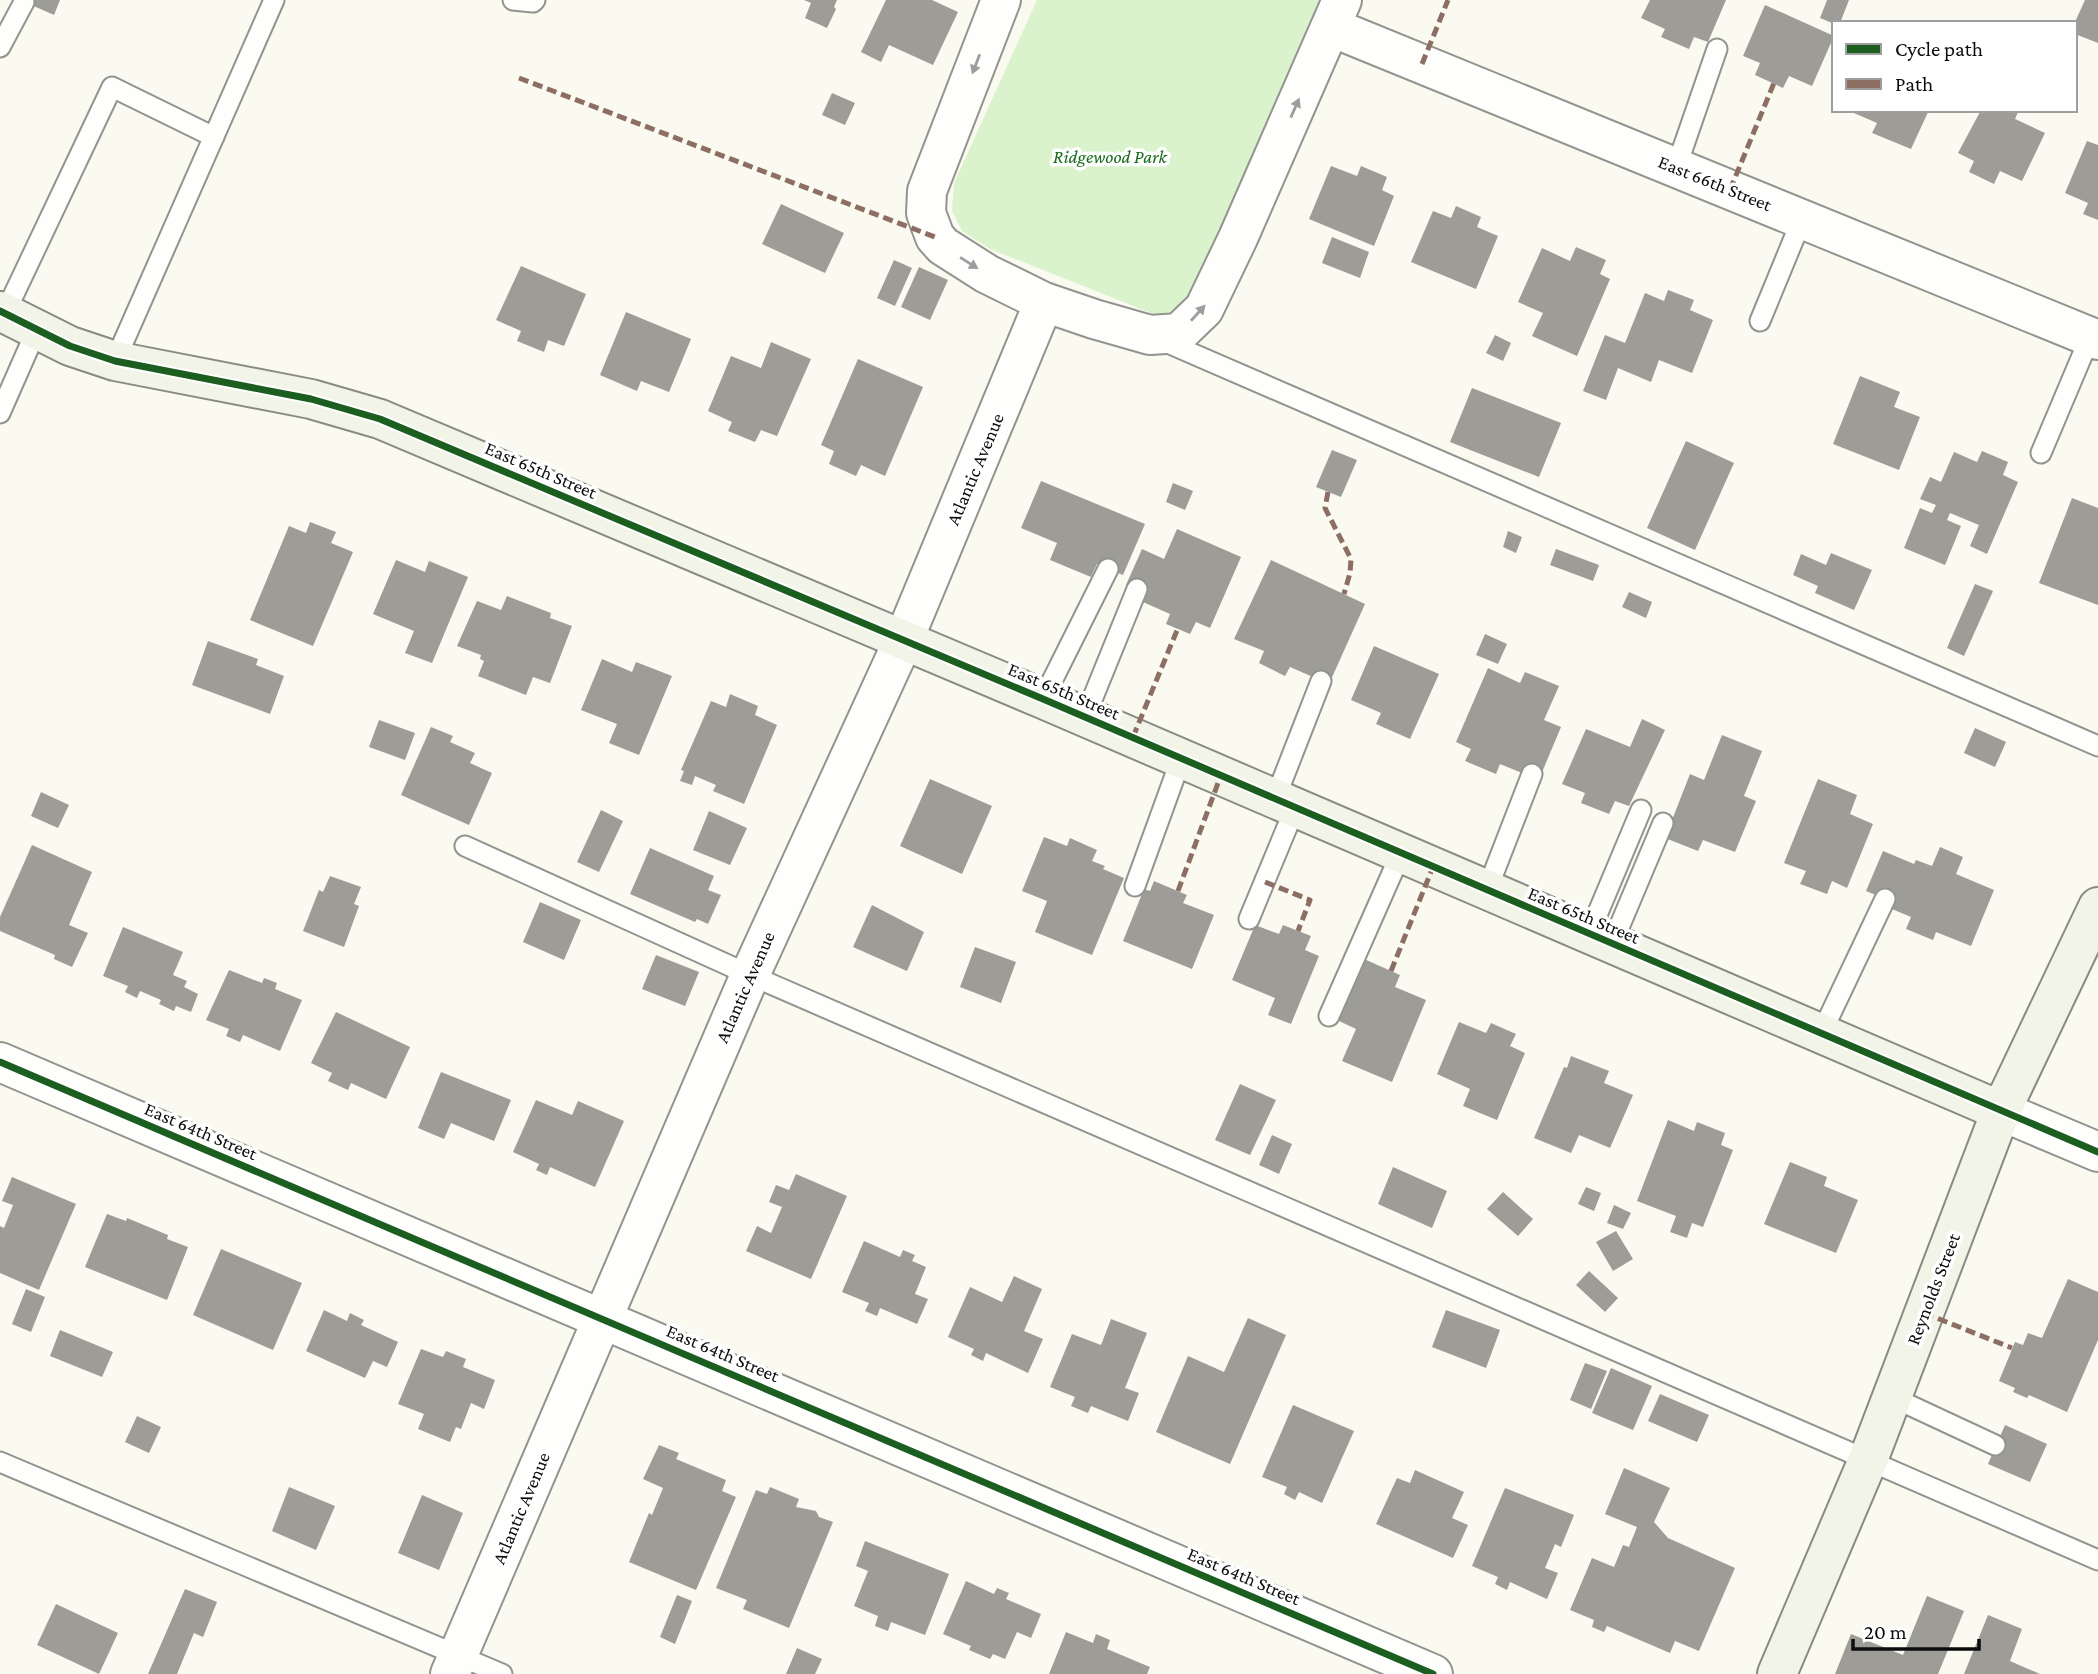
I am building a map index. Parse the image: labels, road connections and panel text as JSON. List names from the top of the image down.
{
  "streets": {
    "street": [
      "East 66th Street",
      "Atlantic Avenue",
      "East 65th Street",
      "East 64th Street",
      "Reynolds Street"
    ]
  },
  "crossings": [
    ["Atlantic Avenue", "East 65th Street"],
    ["Atlantic Avenue", "East 64th Street"],
    ["East 65th Street", "Reynolds Street"]
  ],
  "parks": ["Ridgewood Park"],
  "legend": ["Cycle path", "Path"],
  "scale_bar": "20 m"
}
